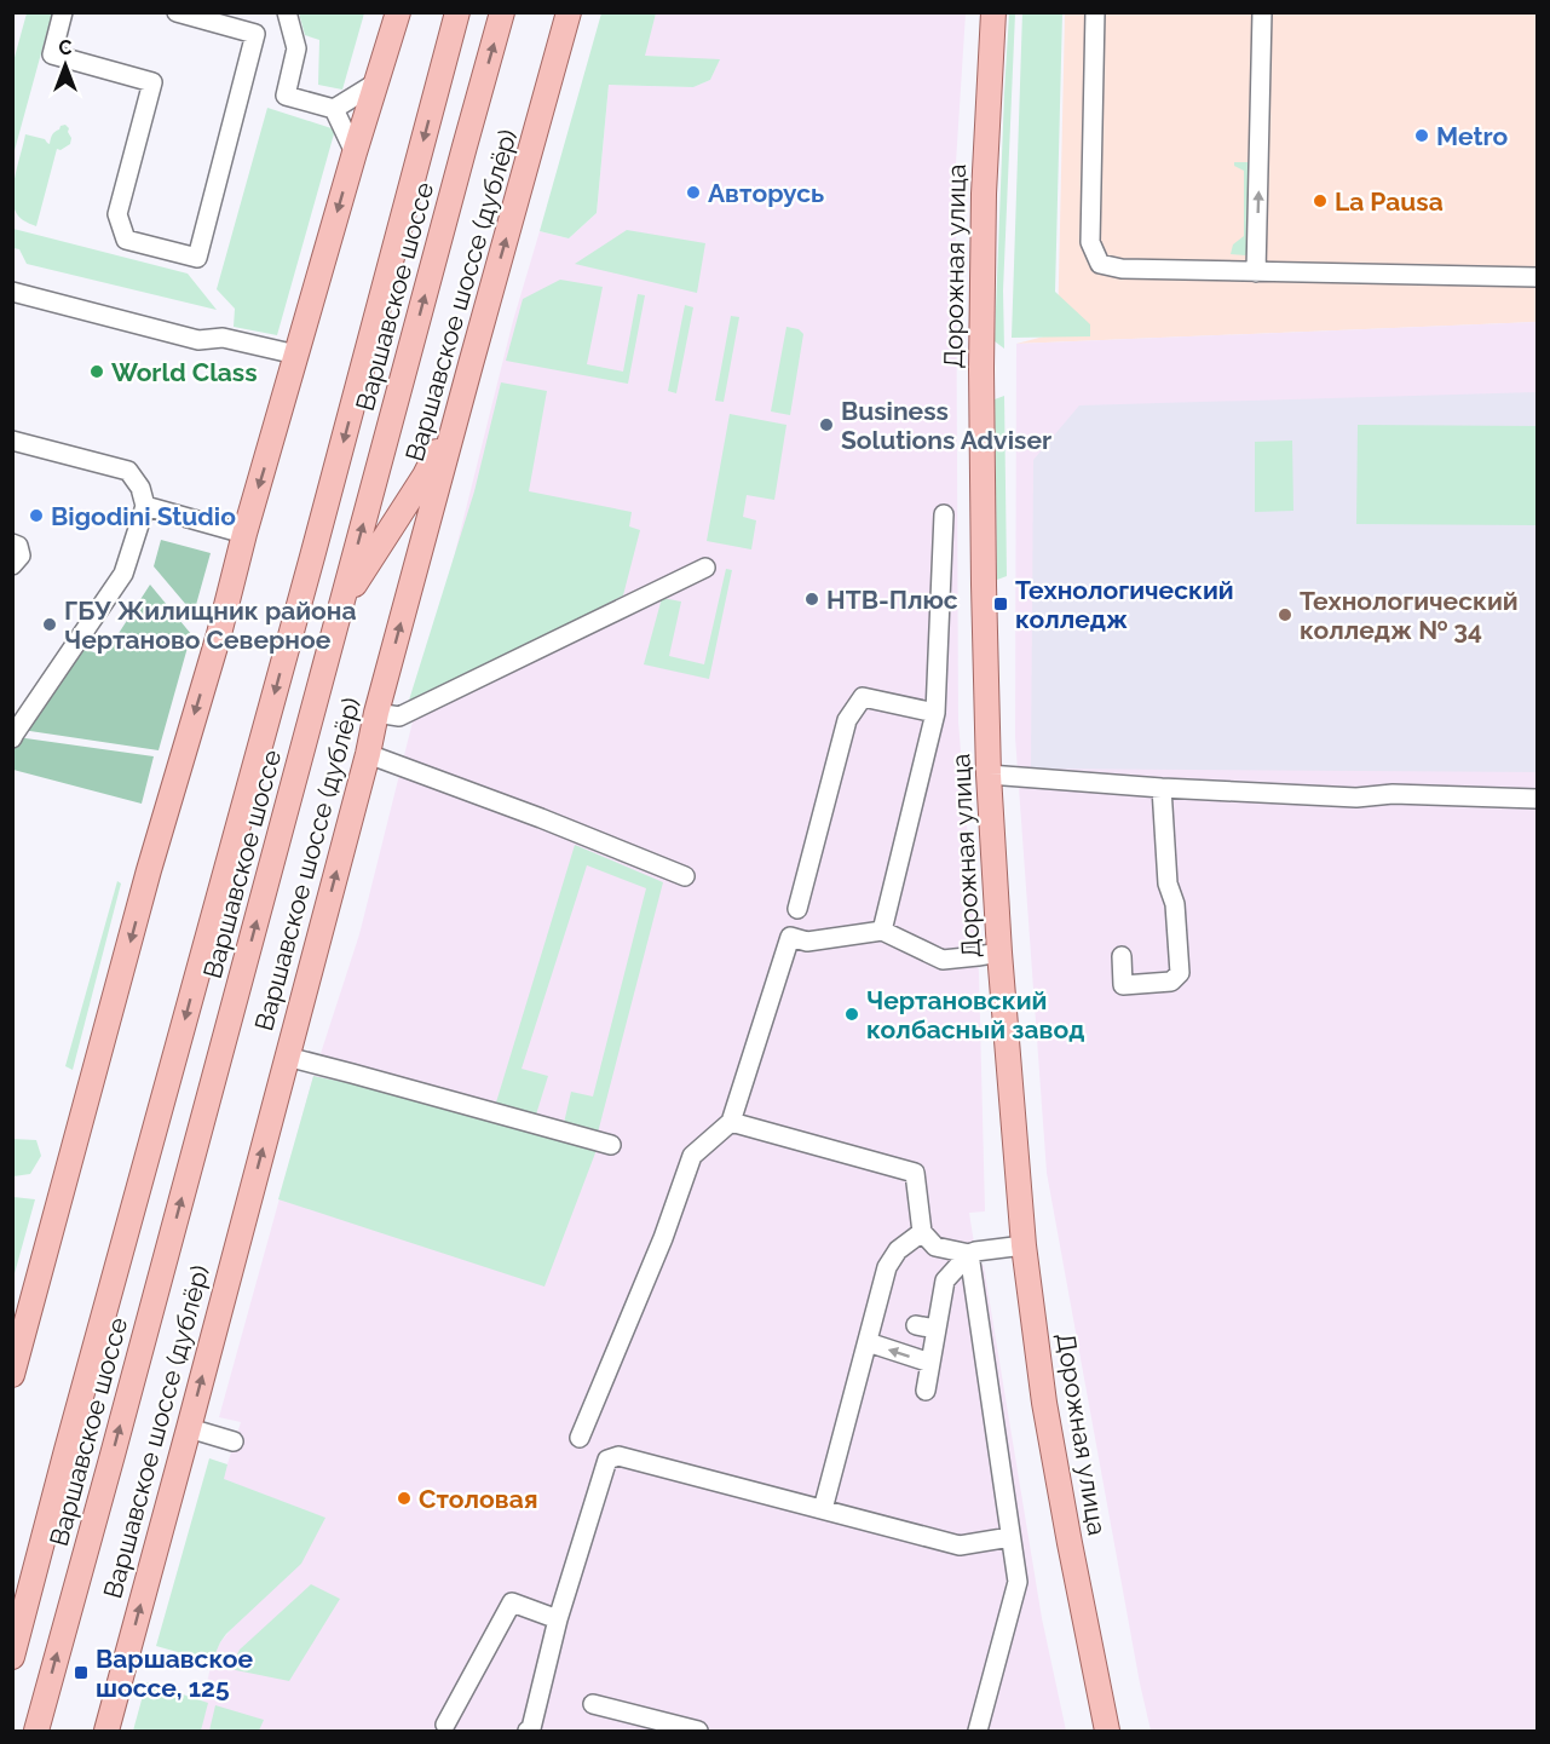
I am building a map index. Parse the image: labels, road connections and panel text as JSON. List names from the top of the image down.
{
  "streets": {
    "main road": ["Дорожная улица", "Варшавское шоссе (дублёр)", "Варшавское шоссе"]
  },
  "places": {
    "other": [
      "Metro",
      "Авторусь",
      "La Pausa",
      "World Class",
      "Business Solutions Adviser",
      "Bigodini Studio",
      "НТВ-Плюс",
      "Технологический колледж № 34",
      "ГБУ Жилищник района Чертаново Северное",
      "Чертановский колбасный завод",
      "Столовая"
    ],
    "transit": ["Технологический колледж", "Варшавское шоссе, 125"]
  },
  "north": "top"
}
